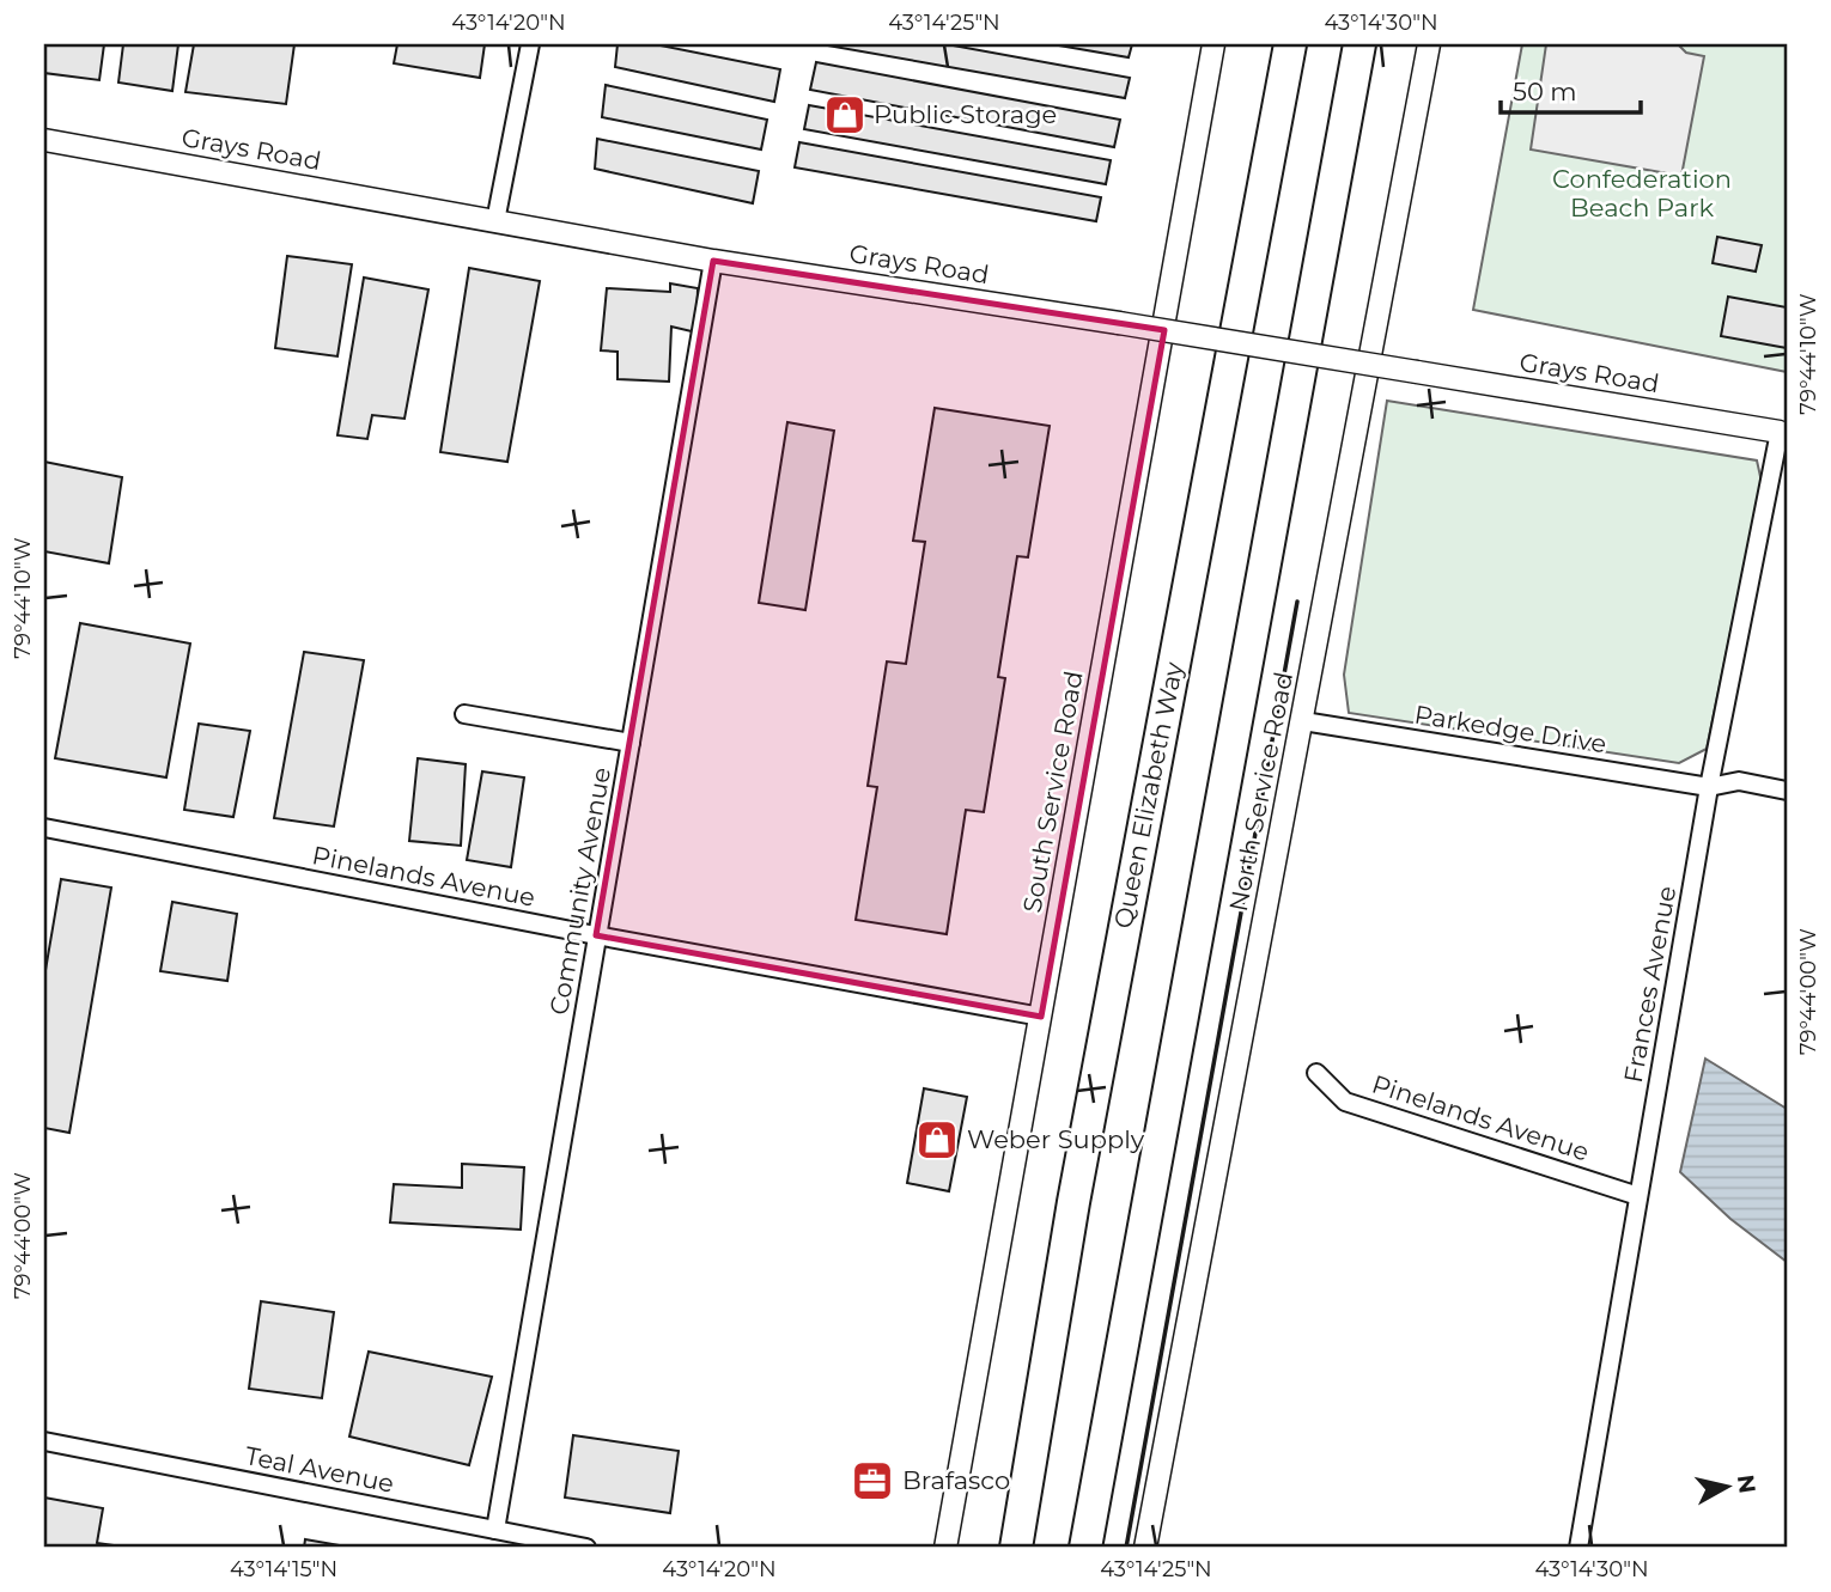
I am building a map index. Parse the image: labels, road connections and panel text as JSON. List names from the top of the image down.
{
  "streets": {
    "highway": ["Queen Elizabeth Way"],
    "street": [
      "Grays Road",
      "Parkedge Drive",
      "South Service Road",
      "North Service Road",
      "Pinelands Avenue",
      "Community Avenue",
      "Frances Avenue",
      "Teal Avenue"
    ]
  },
  "crossings": [
    ["Grays Road", "Community Avenue"],
    ["Grays Road", "Frances Avenue"],
    ["Parkedge Drive", "North Service Road"],
    ["Parkedge Drive", "Frances Avenue"],
    ["South Service Road", "Pinelands Avenue"],
    ["Pinelands Avenue", "Community Avenue"],
    ["Pinelands Avenue", "Frances Avenue"],
    ["Community Avenue", "Teal Avenue"]
  ],
  "parks": ["Confederation Beach Park"],
  "places": {
    "shop": ["Public Storage", "Weber Supply"],
    "office": ["Brafasco"]
  },
  "scale_bar": "50 m",
  "north": "right",
  "coordinates": [
    "43°14'20\"N",
    "43°14'25\"N",
    "43°14'30\"N",
    "79°44'10\"W",
    "79°44'00\"W",
    "43°14'15\"N"
  ]
}
